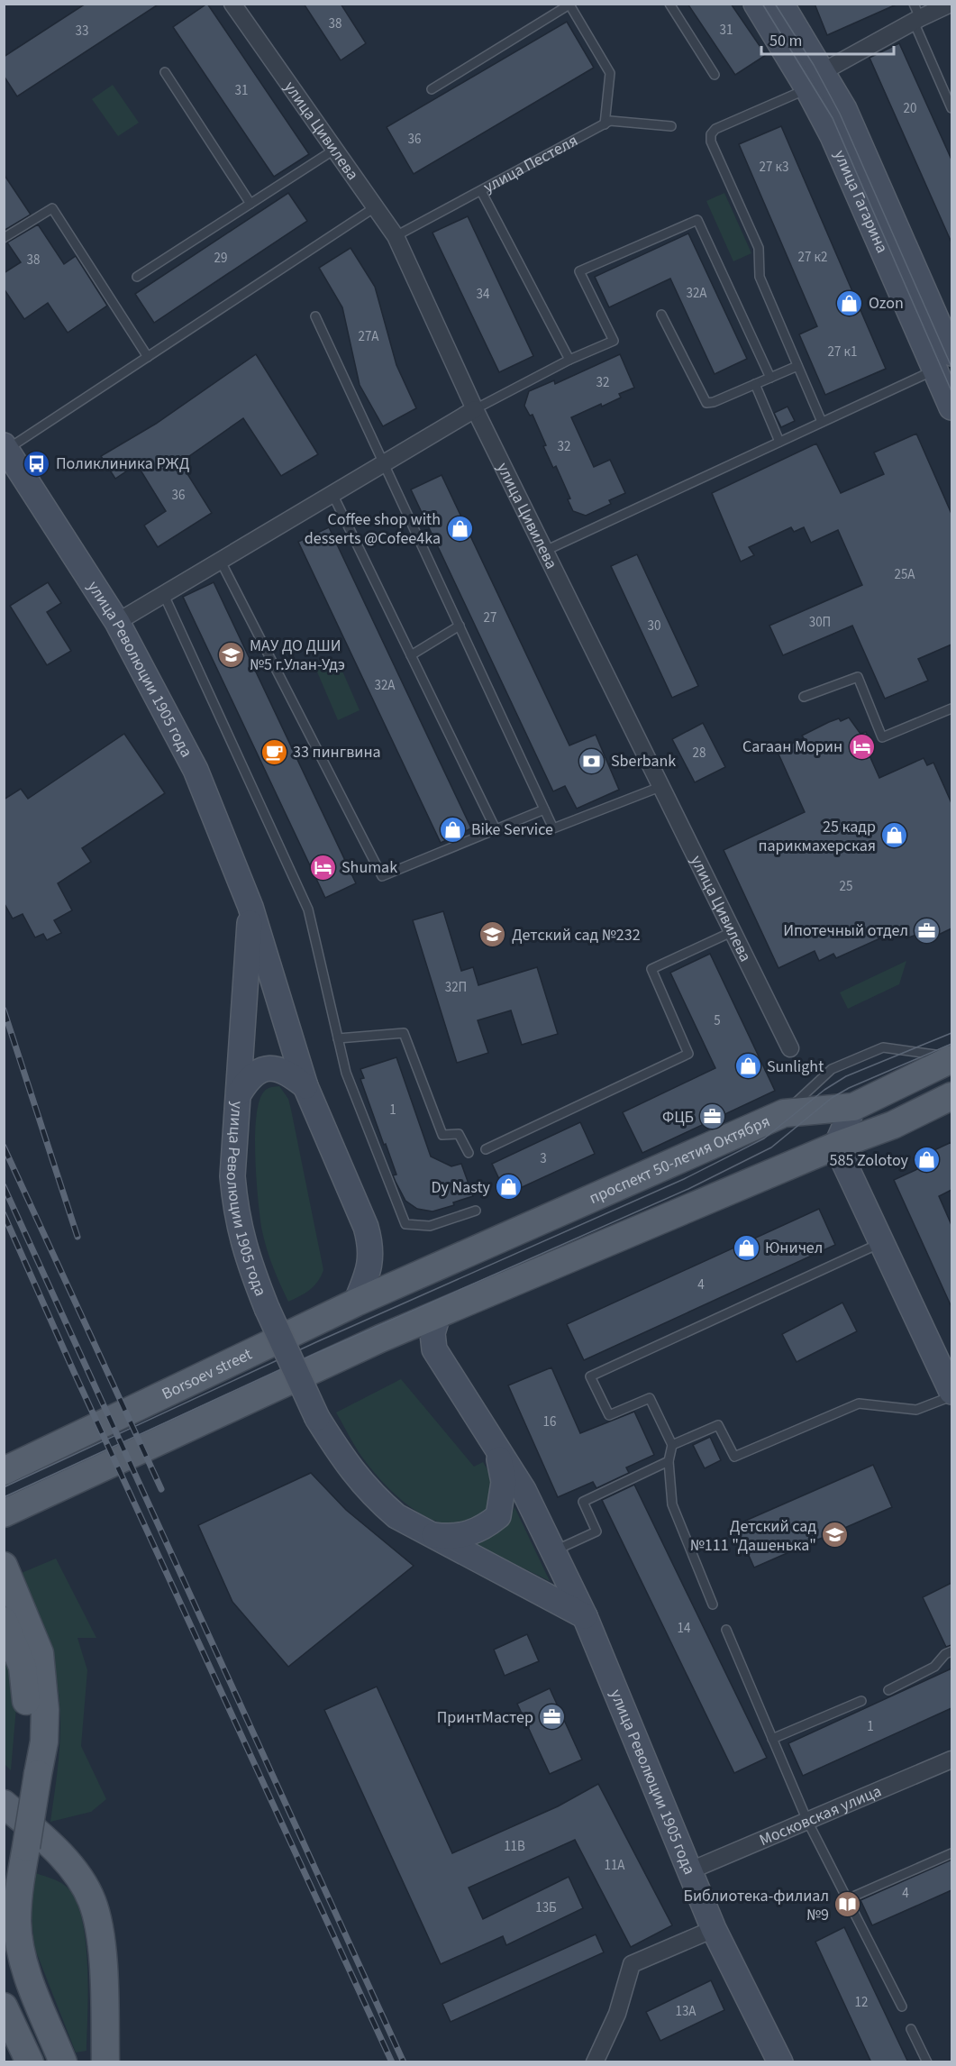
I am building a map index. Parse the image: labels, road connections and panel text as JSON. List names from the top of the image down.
{
  "streets": {
    "main road": [
      "улица Гагарина",
      "улица Революции 1905 года",
      "проспект 50-летия Октября",
      "Borsoev street"
    ],
    "street": ["улица Цивилева", "Московская улица"],
    "lane": ["улица Пестеля"]
  },
  "crossings": [
    ["улица Цивилева", "улица Пестеля"],
    ["улица Революции 1905 года", "Borsoev street"],
    ["улица Революции 1905 года", "Московская улица"],
    ["проспект 50-летия Октября", "Borsoev street"]
  ],
  "places": {
    "shop": [
      "Ozon",
      "Coffee shop with desserts @Cofee4ka",
      "Bike Service",
      "25 кадр парикмахерская",
      "Sunlight",
      "585 Zolotoy",
      "Dy Nasty",
      "Юничел"
    ],
    "bus stop": ["Поликлиника РЖД"],
    "school or university": ["МАУ ДО ДШИ №5 г.Улан-Удэ", "Детский сад №232", "Детский сад №111 \"Дашенька\""],
    "hotel": ["Сагаан Морин", "Shumak"],
    "cafe": ["33 пингвина"],
    "bank": ["Sberbank"],
    "office": ["Ипотечный отдел", "ФЦБ", "ПринтМастер"],
    "library": ["Библиотека-филиал №9"]
  },
  "house_numbers": [
    "38",
    "31",
    "33",
    "31",
    "20",
    "36",
    "27 к3",
    "27 к2",
    "29",
    "38",
    "32А",
    "34",
    "27А",
    "27 к1",
    "32",
    "32",
    "36",
    "25А",
    "27",
    "30П",
    "30",
    "32А",
    "28",
    "25",
    "32П",
    "5",
    "1",
    "3",
    "4",
    "16",
    "14",
    "1",
    "11В",
    "11А",
    "4",
    "13Б",
    "12",
    "13А"
  ],
  "scale_bar": "50 m"
}
